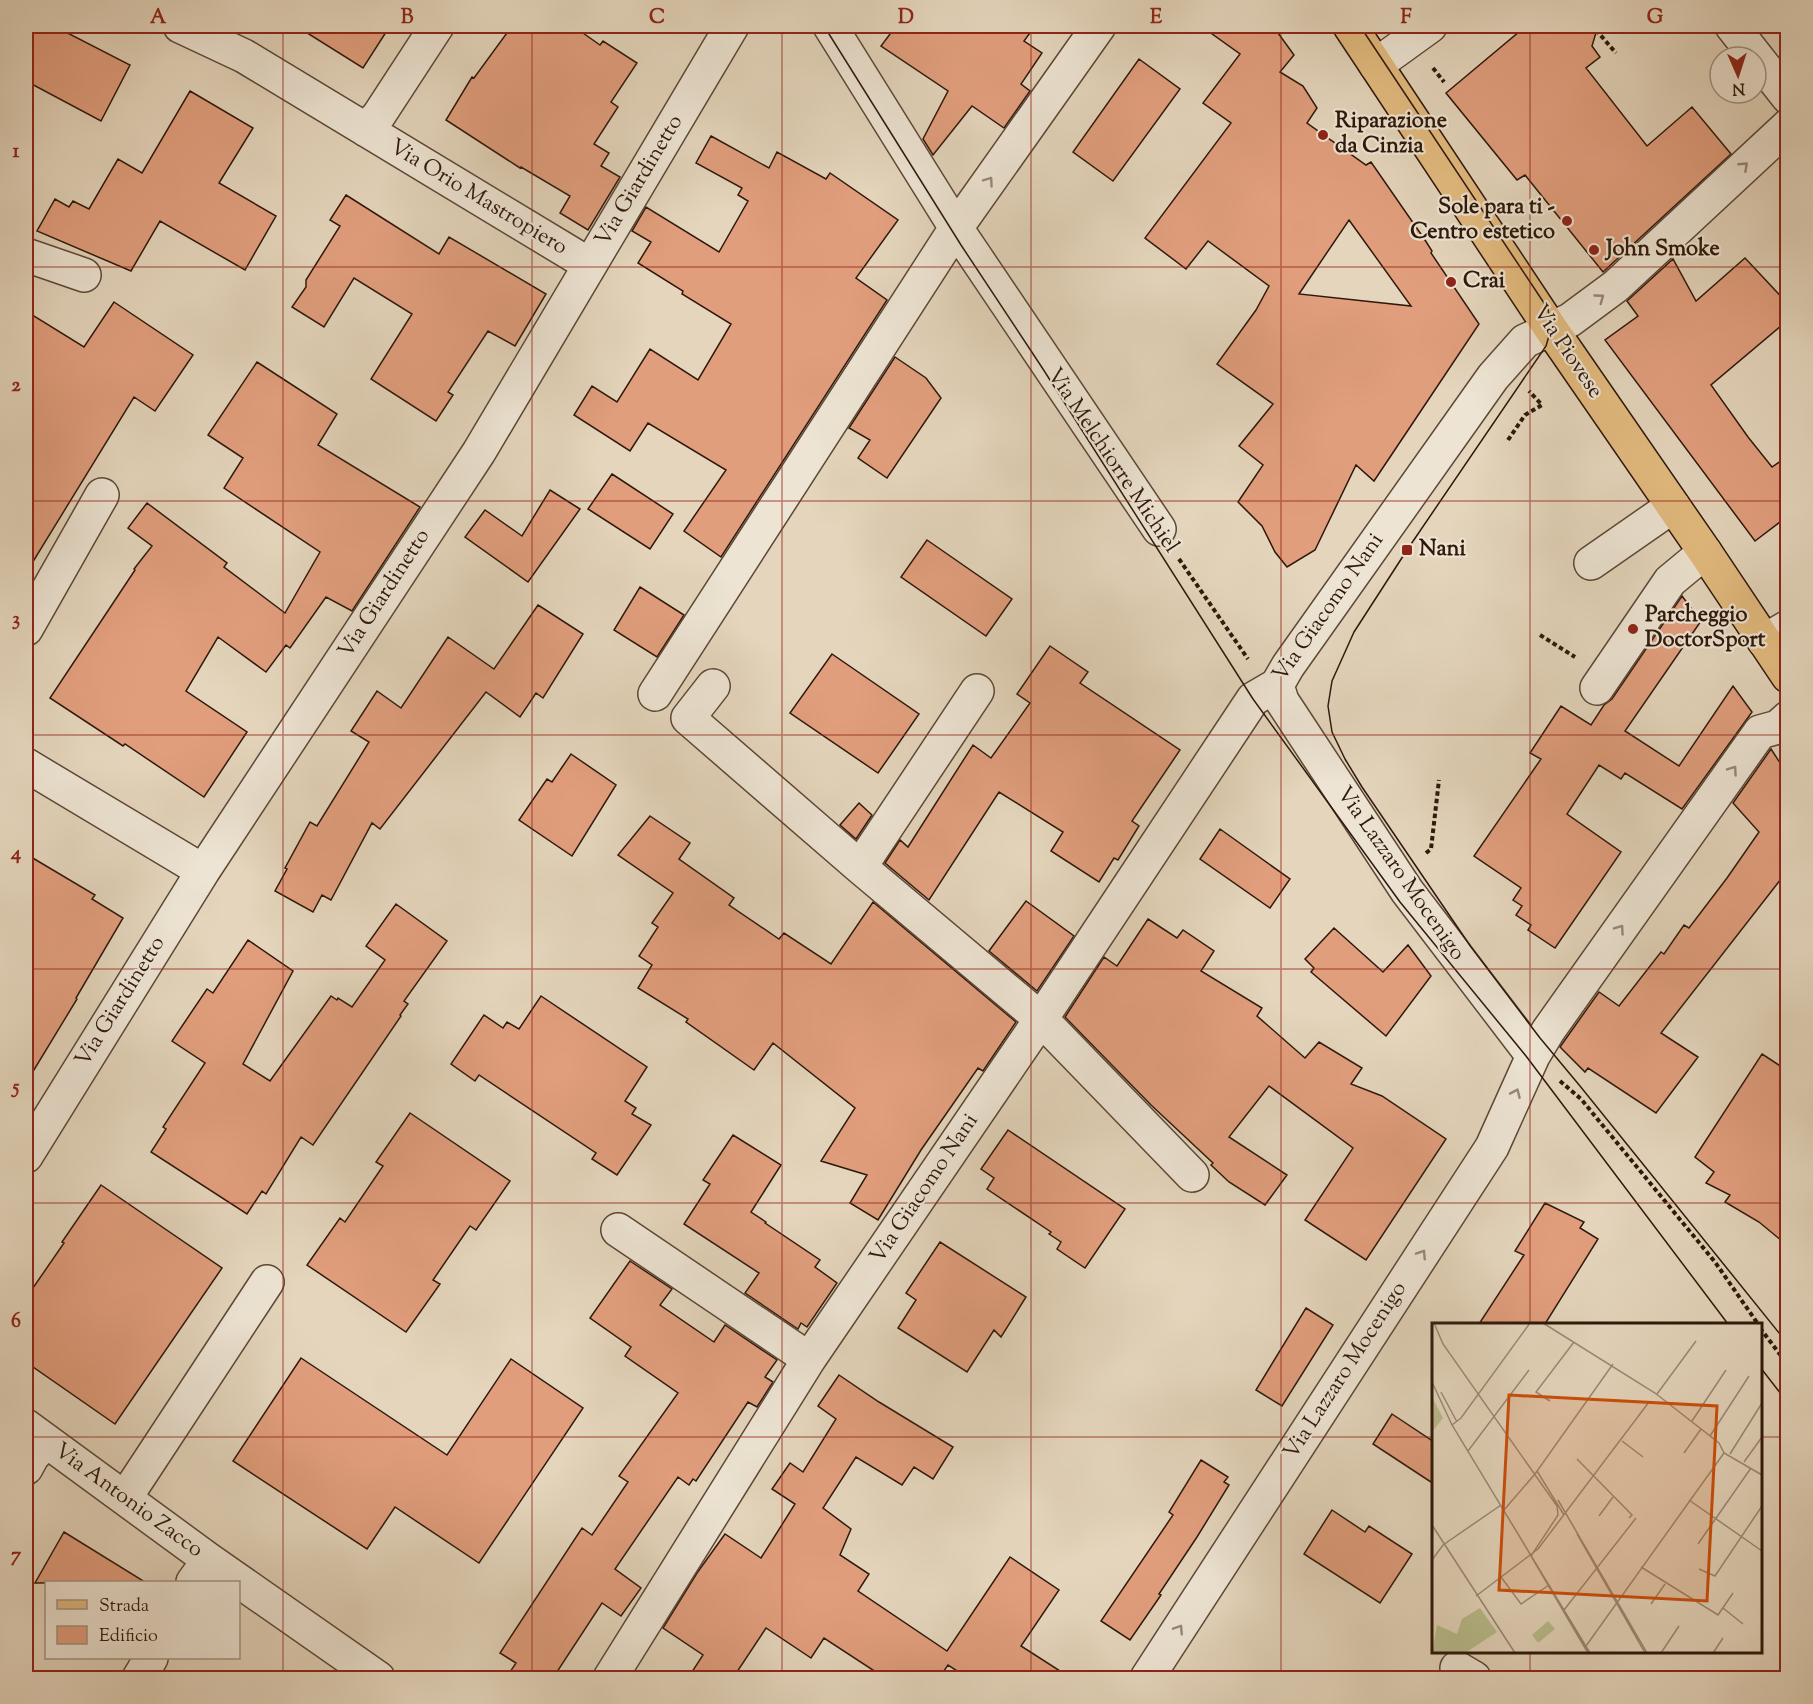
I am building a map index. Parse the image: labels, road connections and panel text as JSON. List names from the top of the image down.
{
  "streets": {
    "main road": ["Via Piovese"],
    "street": [
      "Via Giardinetto",
      "Via Orio Mastropiero",
      "Via Melchiorre Michiel",
      "Via Giacomo Nani",
      "Via Lazzaro Mocenigo",
      "Via Antonio Zacco"
    ]
  },
  "crossings": [
    ["Via Giardinetto", "Via Orio Mastropiero"],
    ["Via Piovese", "Via Giacomo Nani"],
    ["Via Melchiorre Michiel", "Via Giacomo Nani"],
    ["Via Melchiorre Michiel", "Via Lazzaro Mocenigo"],
    ["Via Giacomo Nani", "Via Lazzaro Mocenigo"]
  ],
  "one_way": ["Via Lazzaro Mocenigo"],
  "places": {
    "other": [
      "Riparazione da Cinzia",
      "Sole para ti - Centro estetico",
      "John Smoke",
      "Crai",
      "Parcheggio DoctorSport"
    ],
    "transit": ["Nani"]
  },
  "legend": ["Strada", "Edificio"],
  "north": "bottom",
  "grid": {
    "columns": [
      "A",
      "B",
      "C",
      "D",
      "E",
      "F",
      "G"
    ],
    "rows": [
      "1",
      "2",
      "3",
      "4",
      "5",
      "6",
      "7"
    ]
  }
}
